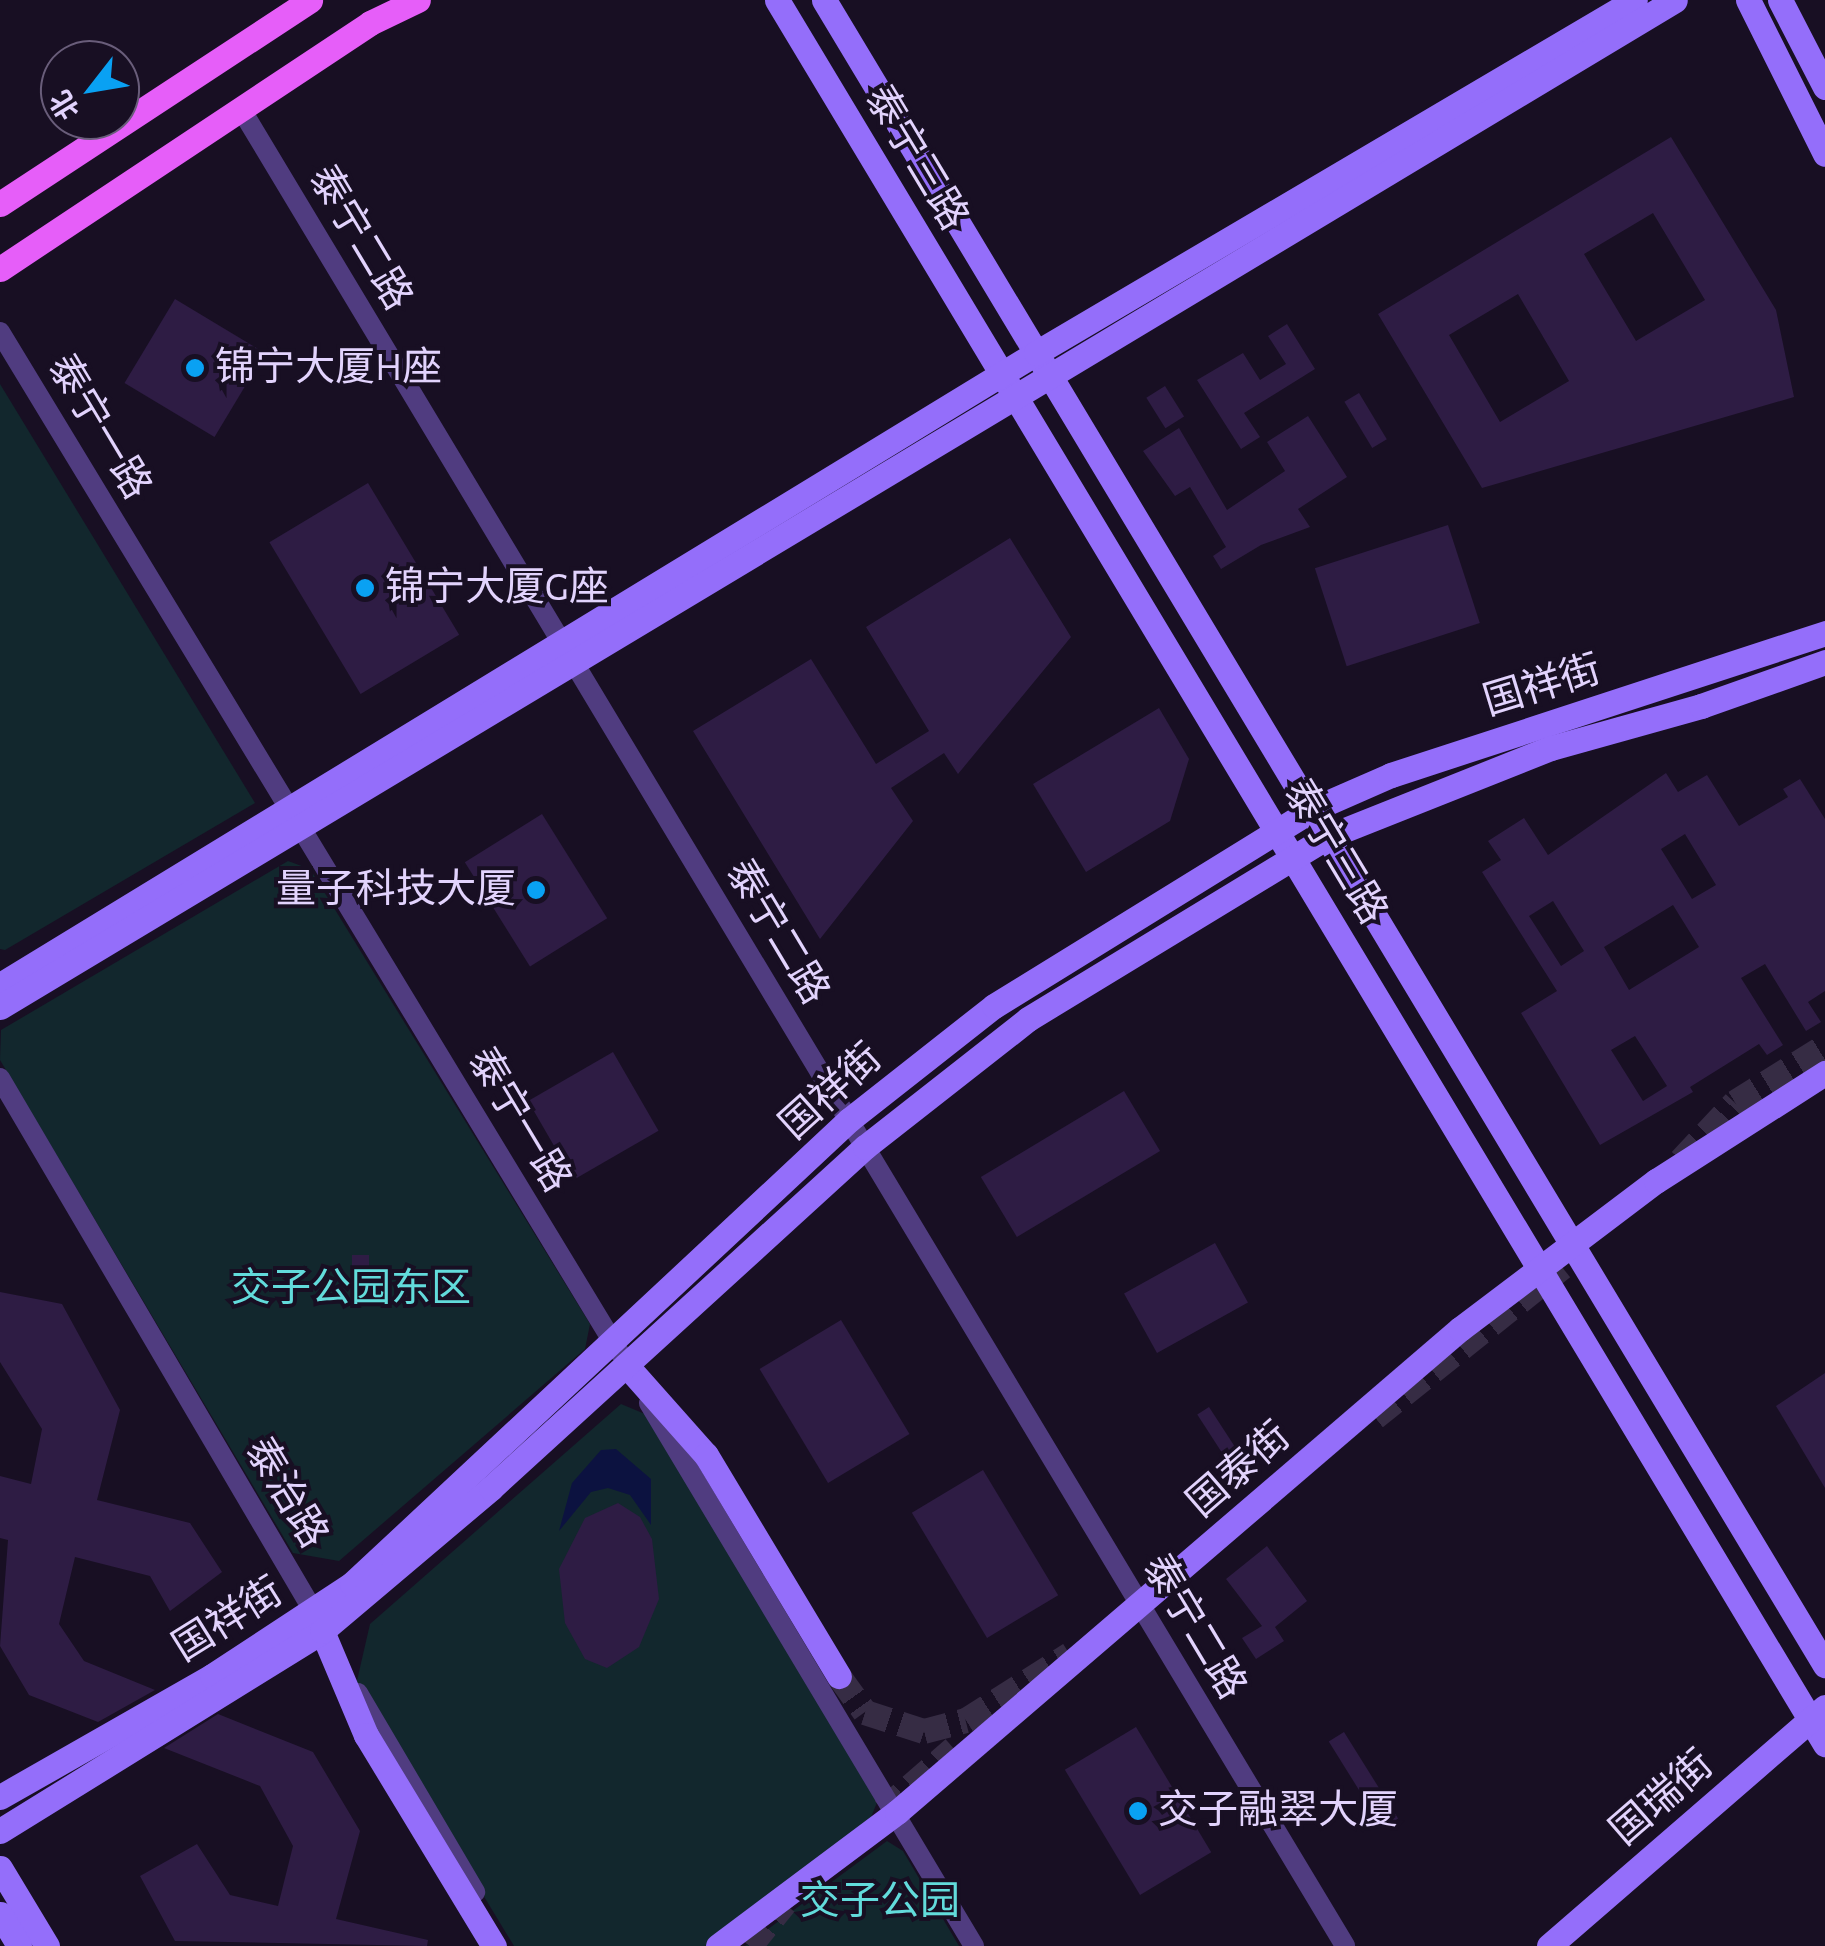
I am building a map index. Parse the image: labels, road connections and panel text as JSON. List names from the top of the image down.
{
  "streets": {
    "street": [
      "泰宁三路",
      "泰宁二路",
      "泰宁一路",
      "国祥街",
      "国泰街",
      "泰治路",
      "国瑞街"
    ]
  },
  "crossings": [
    ["泰宁三路", "国祥街"],
    ["泰宁三路", "国泰街"],
    ["泰宁三路", "国瑞街"],
    ["泰宁二路", "国祥街"],
    ["泰宁二路", "国泰街"],
    ["泰宁一路", "国祥街"],
    ["泰宁一路", "国泰街"],
    ["国祥街", "泰治路"]
  ],
  "parks": ["交子公园东区", "交子公园"],
  "places": [
    "锦宁大厦H座",
    "锦宁大厦G座",
    "量子科技大厦",
    "交子融翠大厦"
  ],
  "north": "bottom left"
}
